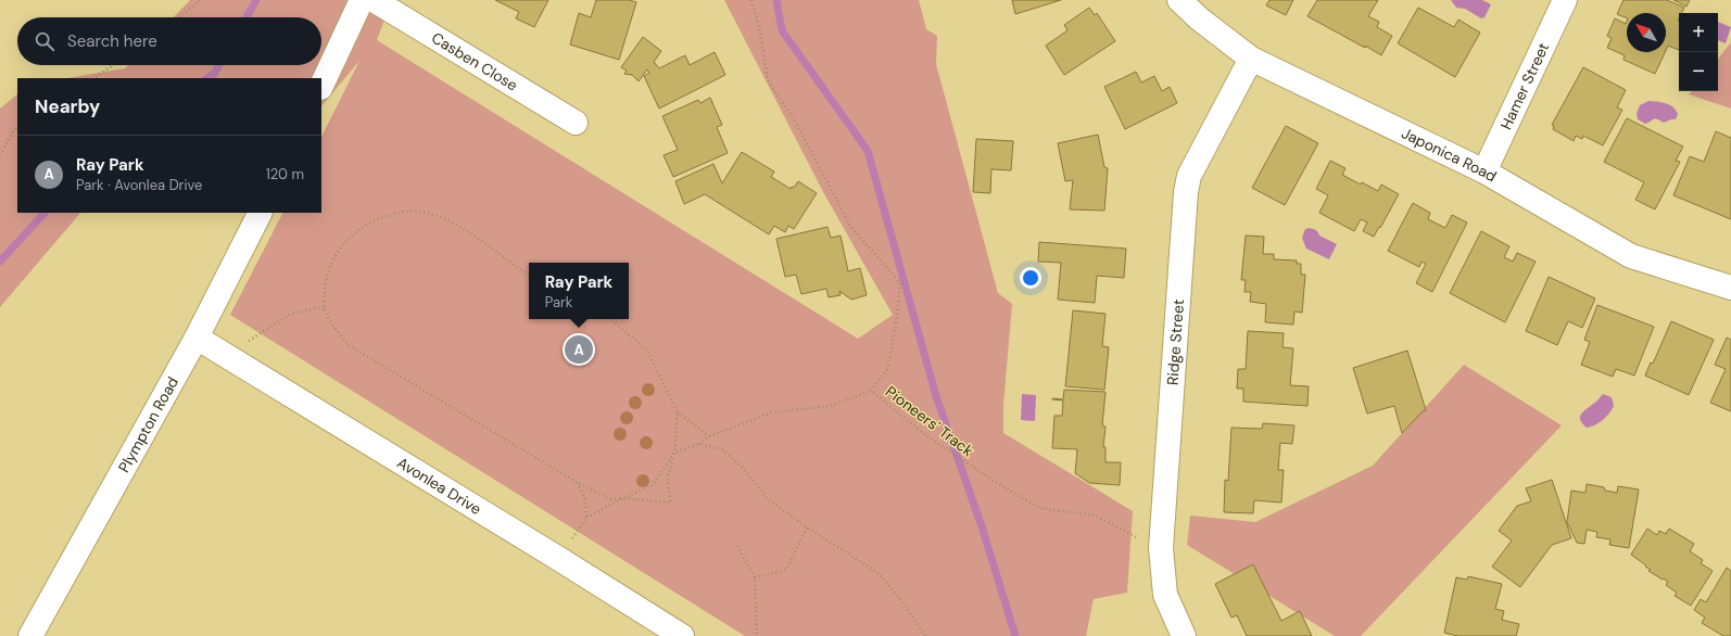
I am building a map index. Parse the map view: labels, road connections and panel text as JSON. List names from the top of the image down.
{
  "streets": {
    "street": [
      "Casben Close",
      "Hamer Street",
      "Japonica Road",
      "Ridge Street",
      "Plympton Road",
      "Avonlea Drive"
    ],
    "path": ["Pioneers' Track"]
  },
  "crossings": [
    ["Hamer Street", "Japonica Road"],
    ["Japonica Road", "Ridge Street"],
    ["Ridge Street", "Pioneers' Track"],
    ["Plympton Road", "Avonlea Drive"]
  ],
  "north": "top left",
  "page": {
    "map_buttons": ["+", "−"],
    "search": "Search here",
    "heading": "Nearby",
    "list": [
      {
        "mark": "A",
        "name": "Ray Park",
        "note": "Park · Avonlea Drive",
        "value": "120 m"
      }
    ],
    "popup": ["Ray Park", "Park"],
    "pins": "A"
  }
}
